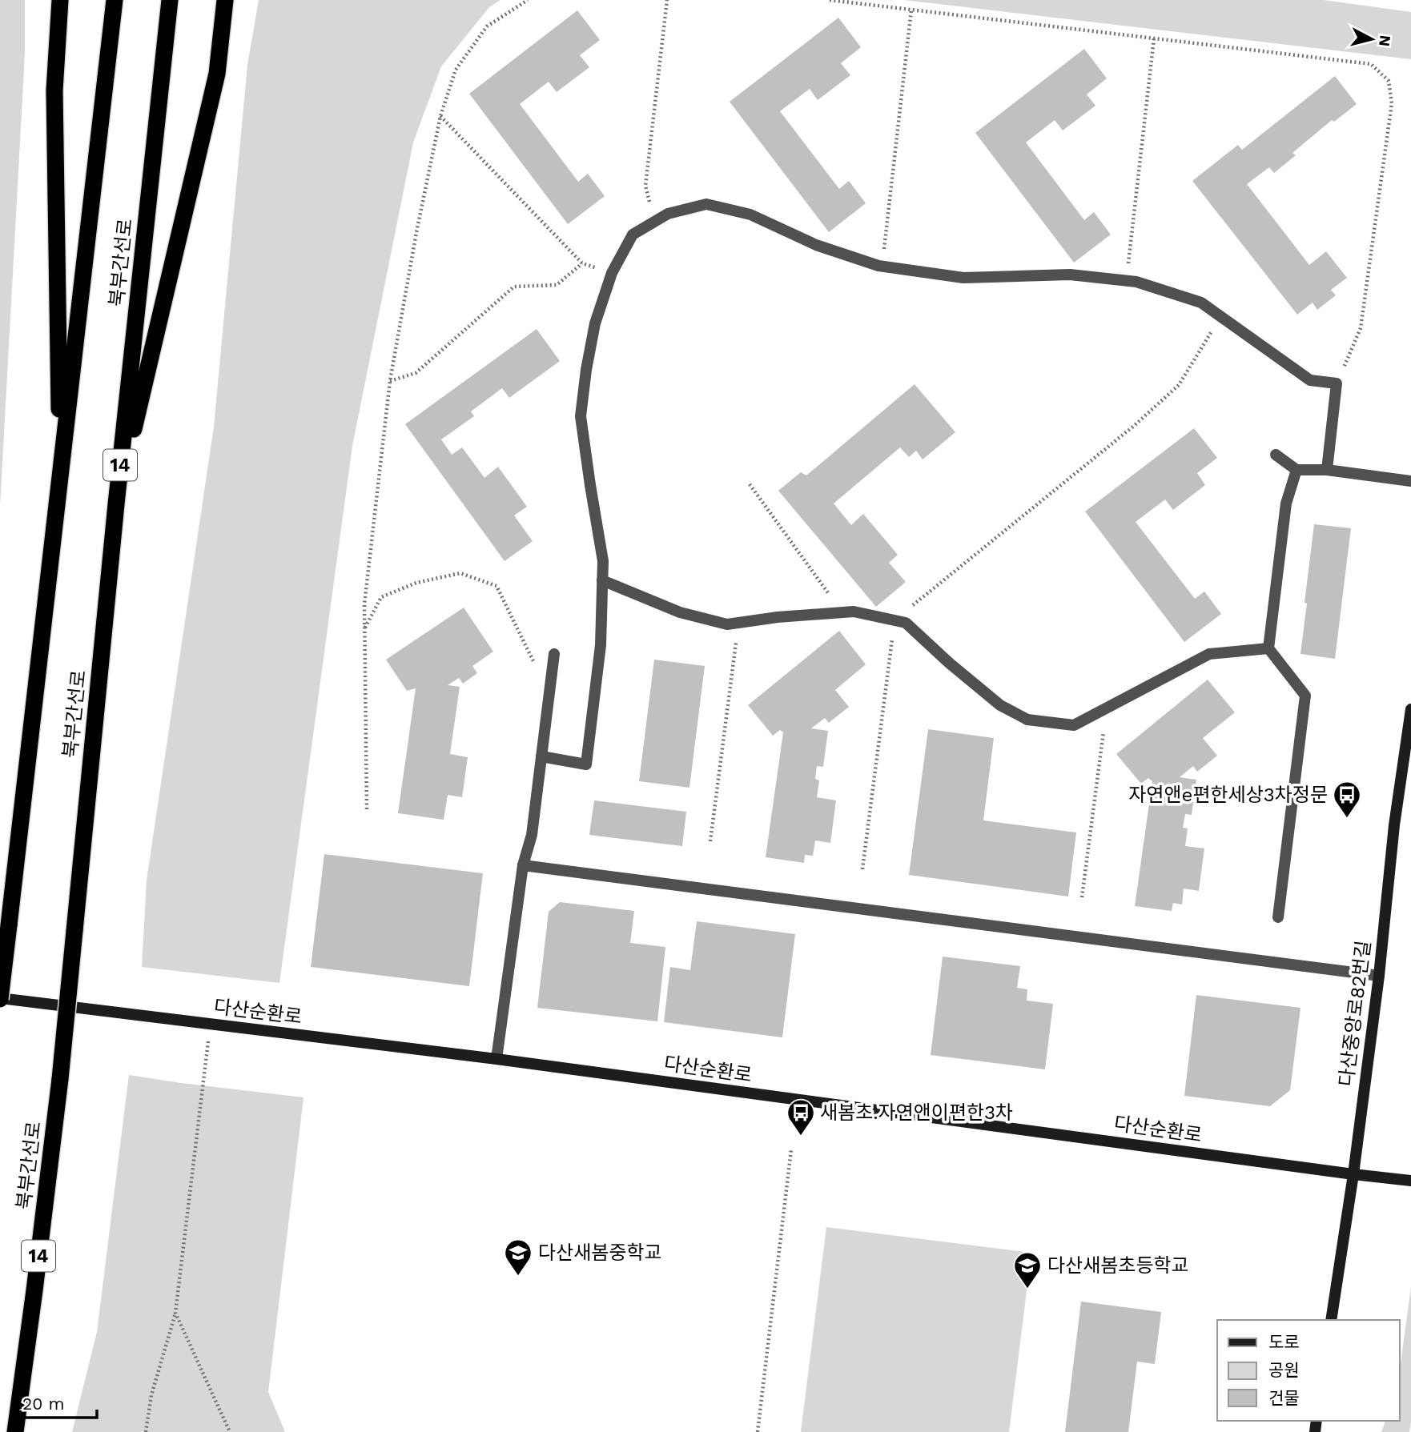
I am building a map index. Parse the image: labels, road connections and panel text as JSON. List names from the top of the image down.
{
  "streets": {
    "highway": ["북부간선로", "14"],
    "street": ["다산순환로", "다산중앙로82번길"]
  },
  "crossings": [
    ["북부간선로", "다산순환로"],
    ["다산순환로", "다산중앙로82번길"]
  ],
  "places": {
    "bus stop": ["자연앤e편한세상3차정문", "새봄초.자연앤이편한3차"],
    "school or university": ["다산새봄중학교", "다산새봄초등학교"]
  },
  "legend": ["도로", "공원", "건물"],
  "scale_bar": "20 m",
  "north": "right"
}
